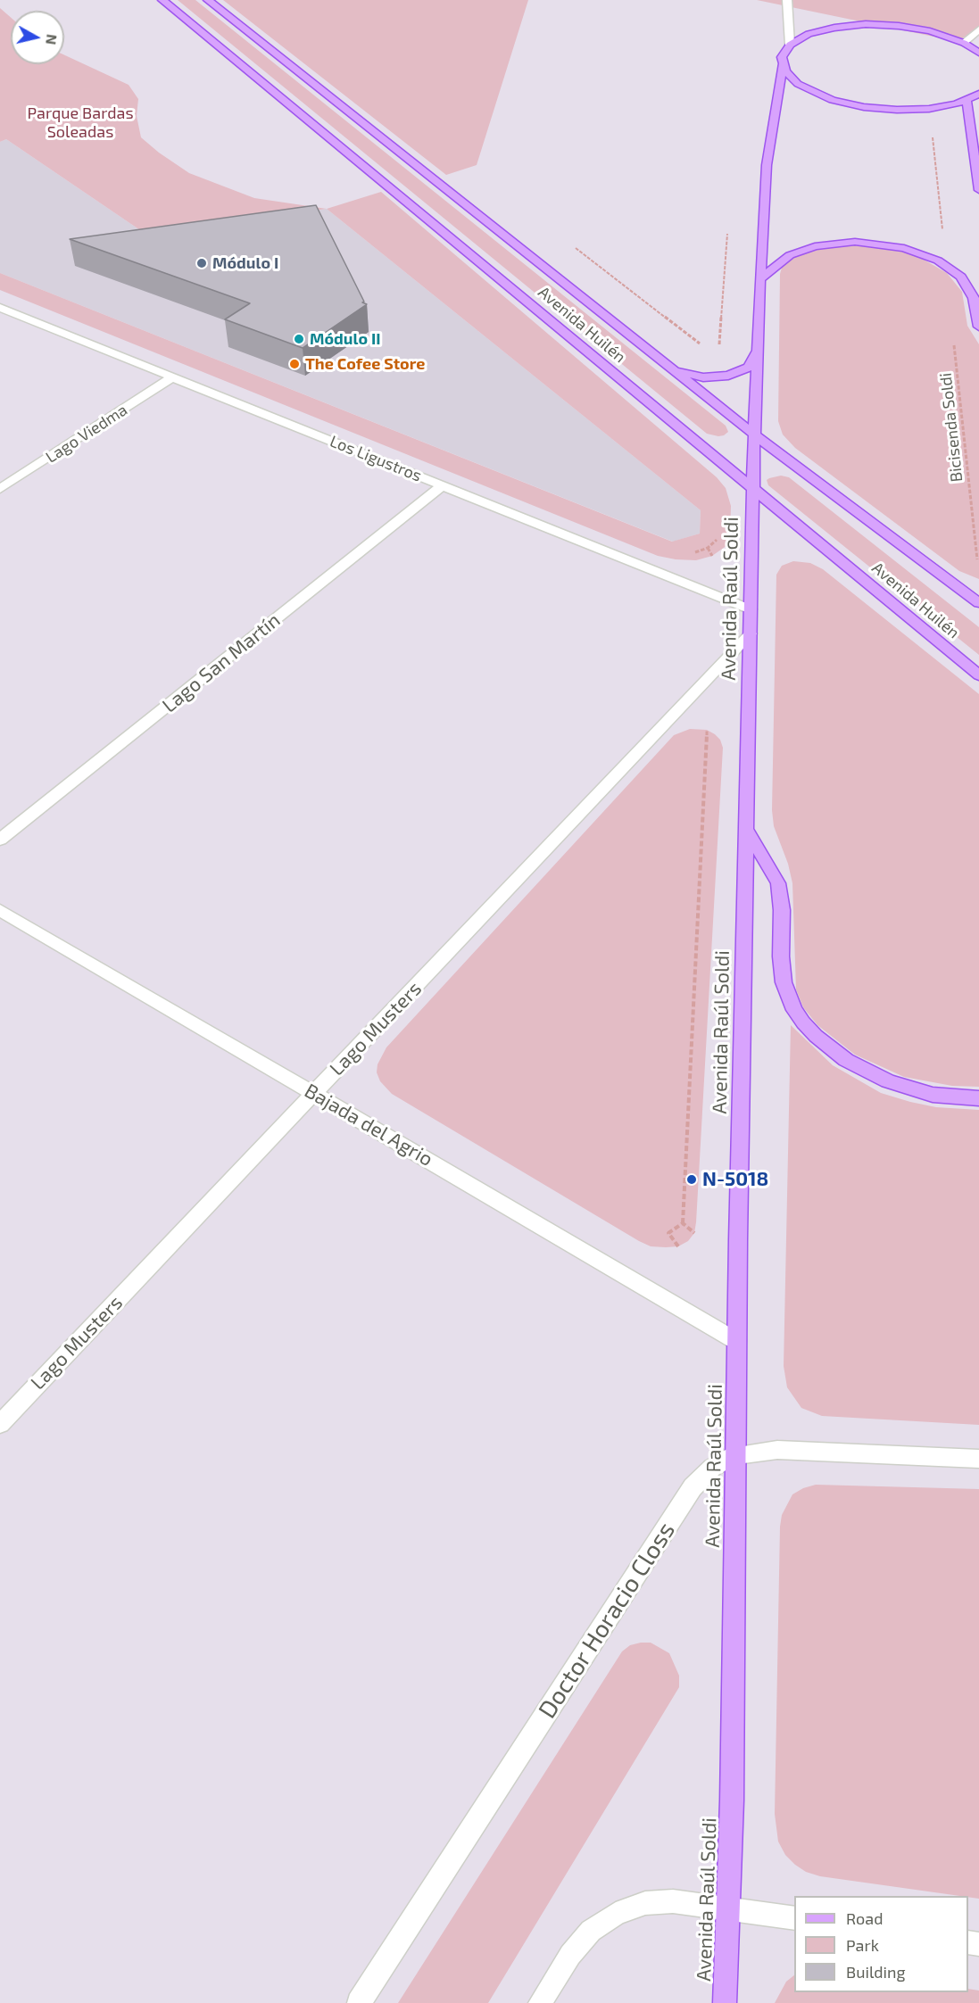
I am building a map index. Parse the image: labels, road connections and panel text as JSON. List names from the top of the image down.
{
  "streets": {
    "main road": ["Avenida Huilén", "Avenida Raúl Soldi"],
    "street": [
      "Lago Viedma",
      "Los Ligustros",
      "Lago San Martín",
      "Lago Musters",
      "Bajada del Agrio",
      "Doctor Horacio Closs"
    ],
    "path": ["Bicisenda Soldi"]
  },
  "crossings": [
    ["Avenida Huilén", "Avenida Raúl Soldi"],
    ["Lago Viedma", "Los Ligustros"],
    ["Los Ligustros", "Avenida Raúl Soldi"],
    ["Los Ligustros", "Lago San Martín"],
    ["Avenida Raúl Soldi", "Lago Musters"],
    ["Avenida Raúl Soldi", "Bajada del Agrio"],
    ["Avenida Raúl Soldi", "Doctor Horacio Closs"],
    ["Lago Musters", "Bajada del Agrio"]
  ],
  "parks": ["Parque Bardas Soleadas"],
  "places": [
    "Módulo I",
    "Módulo II",
    "The Cofee Store",
    "N-5018"
  ],
  "legend": ["Road", "Park", "Building"],
  "north": "right"
}
